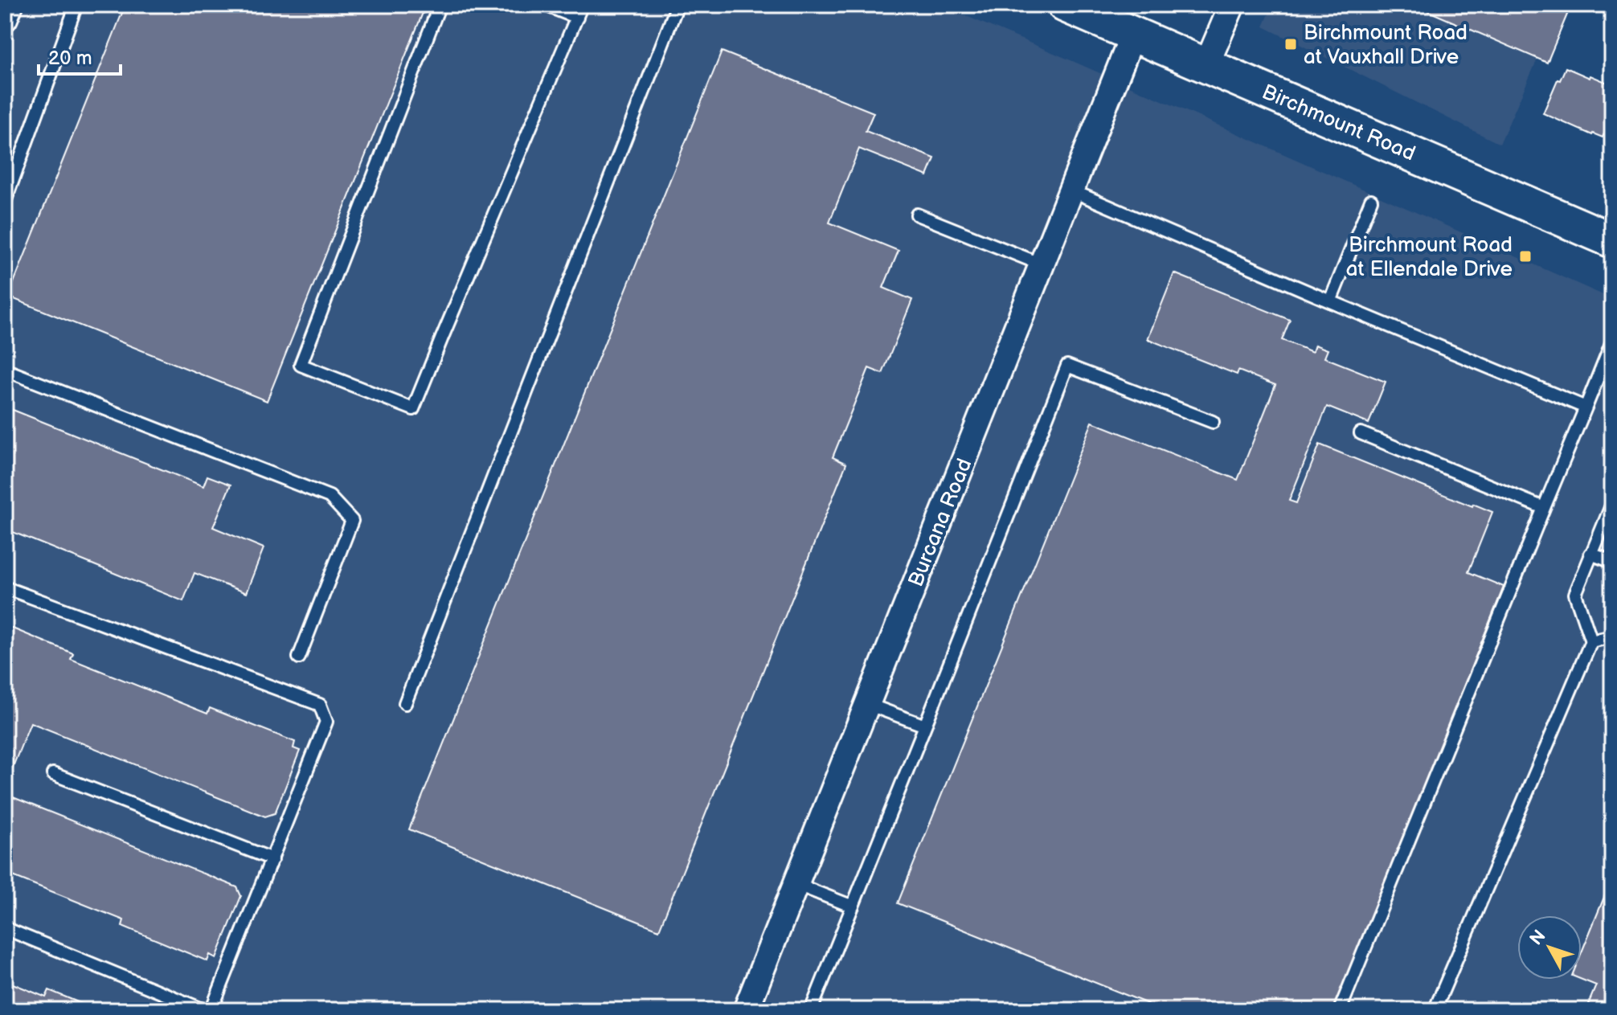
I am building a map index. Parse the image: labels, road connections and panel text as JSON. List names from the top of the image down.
{
  "streets": {
    "main road": ["Birchmount Road"],
    "street": ["Burcana Road"]
  },
  "crossings": [
    ["Birchmount Road", "Burcana Road"]
  ],
  "places": {
    "transit": ["Birchmount Road at Vauxhall Drive", "Birchmount Road at Ellendale Drive"]
  },
  "scale_bar": "20 m",
  "north": "top left"
}
